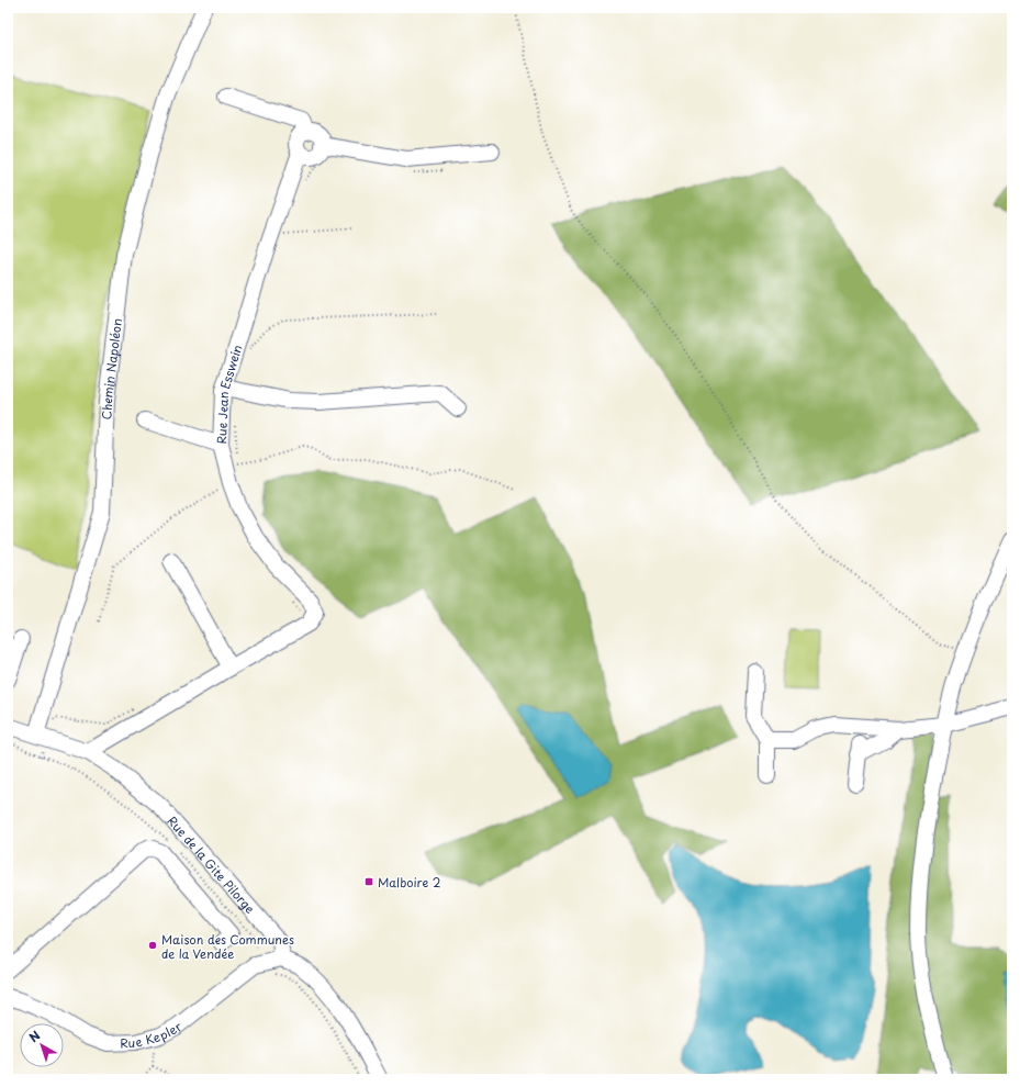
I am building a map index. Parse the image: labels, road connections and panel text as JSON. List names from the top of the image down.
{
  "streets": {
    "street": [
      "Chemin Napoléon",
      "Rue Jean Esswein",
      "Rue de la Gite Pilorge",
      "Rue Kepler"
    ]
  },
  "crossings": [
    ["Chemin Napoléon", "Rue de la Gite Pilorge"],
    ["Rue Jean Esswein", "Rue de la Gite Pilorge"],
    ["Rue de la Gite Pilorge", "Rue Kepler"]
  ],
  "places": {
    "transit": ["Malboire 2"],
    "other": ["Maison des Communes de la Vendée"]
  },
  "north": "top left"
}
